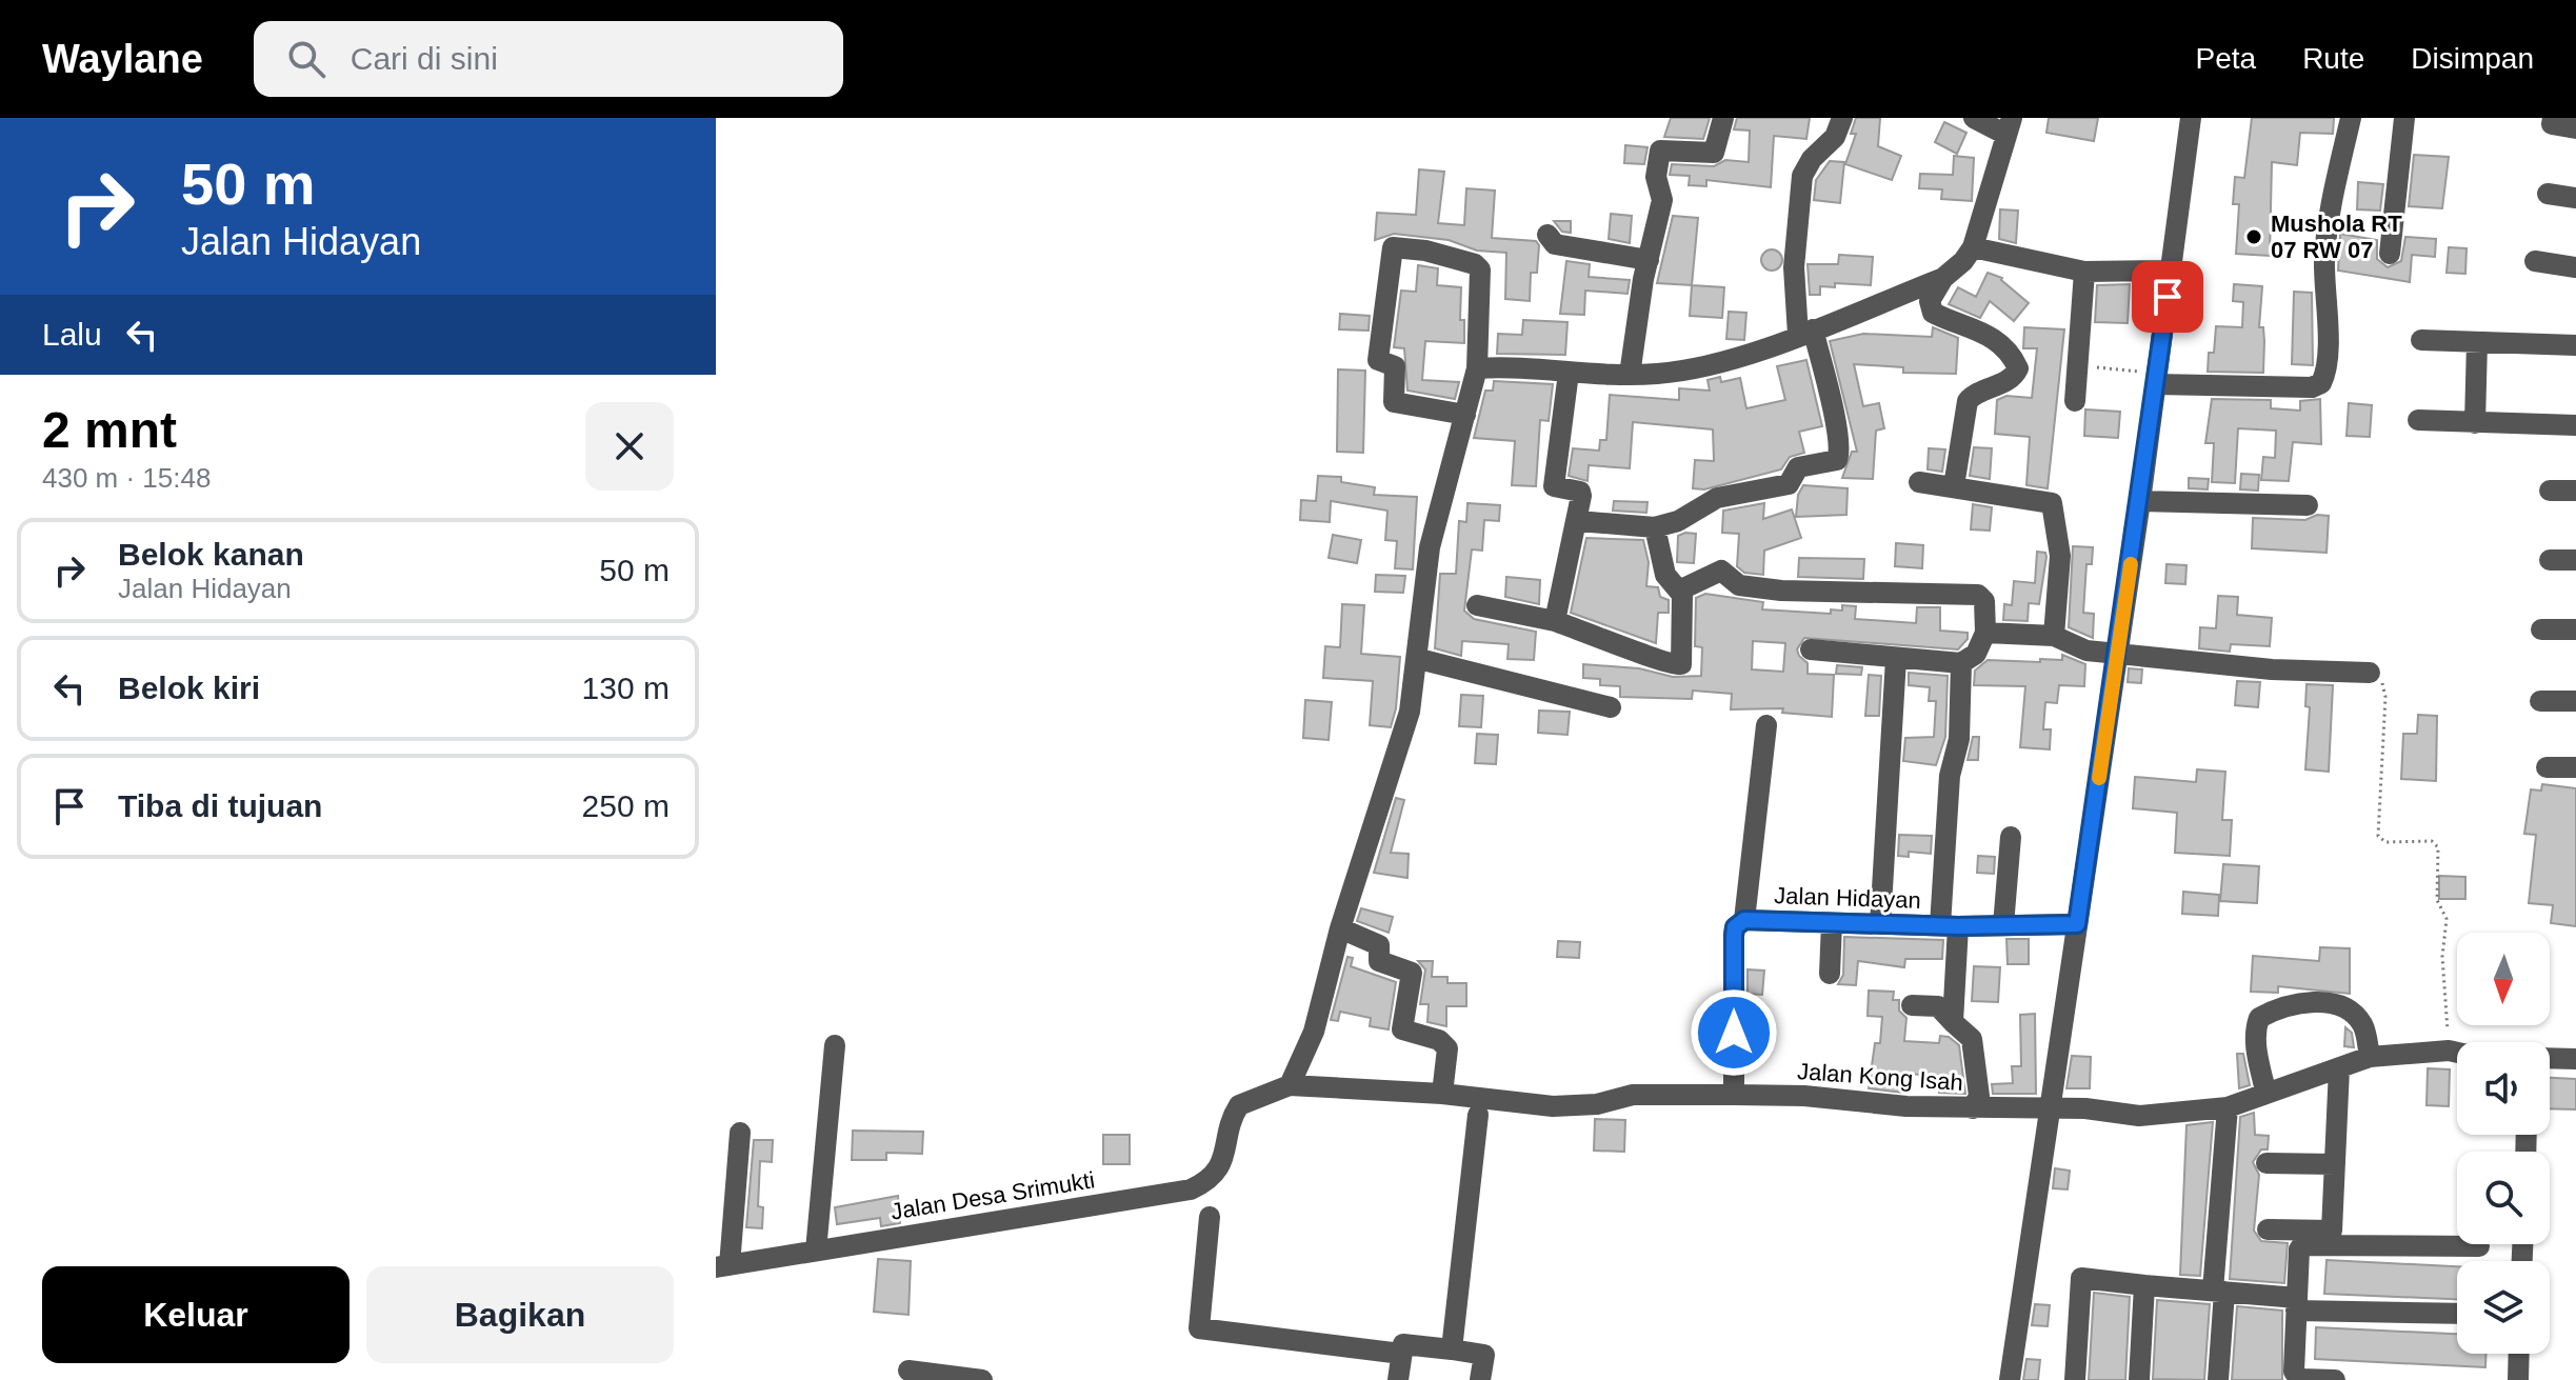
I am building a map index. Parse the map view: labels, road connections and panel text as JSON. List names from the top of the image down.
{
  "streets": {
    "street": ["Jalan Hidayan", "Jalan Kong Isah", "Jalan Desa Srimukti"]
  },
  "crossings": [
    ["Jalan Hidayan", "Jalan Kong Isah"],
    ["Jalan Kong Isah", "Jalan Desa Srimukti"]
  ],
  "places": ["Mushola RT 07 RW 07"],
  "north": "bottom",
  "page": {
    "header": "Waylane",
    "search": "Cari di sini",
    "nav": ["Peta", "Rute", "Disimpan"],
    "turn": ["50 m", "Jalan Hidayan"],
    "then": "Lalu",
    "heading": ["2 mnt", "430 m · 15:48"],
    "list": [
      {
        "name": "Belok kanan",
        "note": "Jalan Hidayan",
        "value": "50 m"
      },
      {
        "name": "Belok kiri",
        "value": "130 m"
      },
      {
        "name": "Tiba di tujuan",
        "value": "250 m"
      }
    ],
    "buttons": ["Keluar", "Bagikan"]
  }
}
